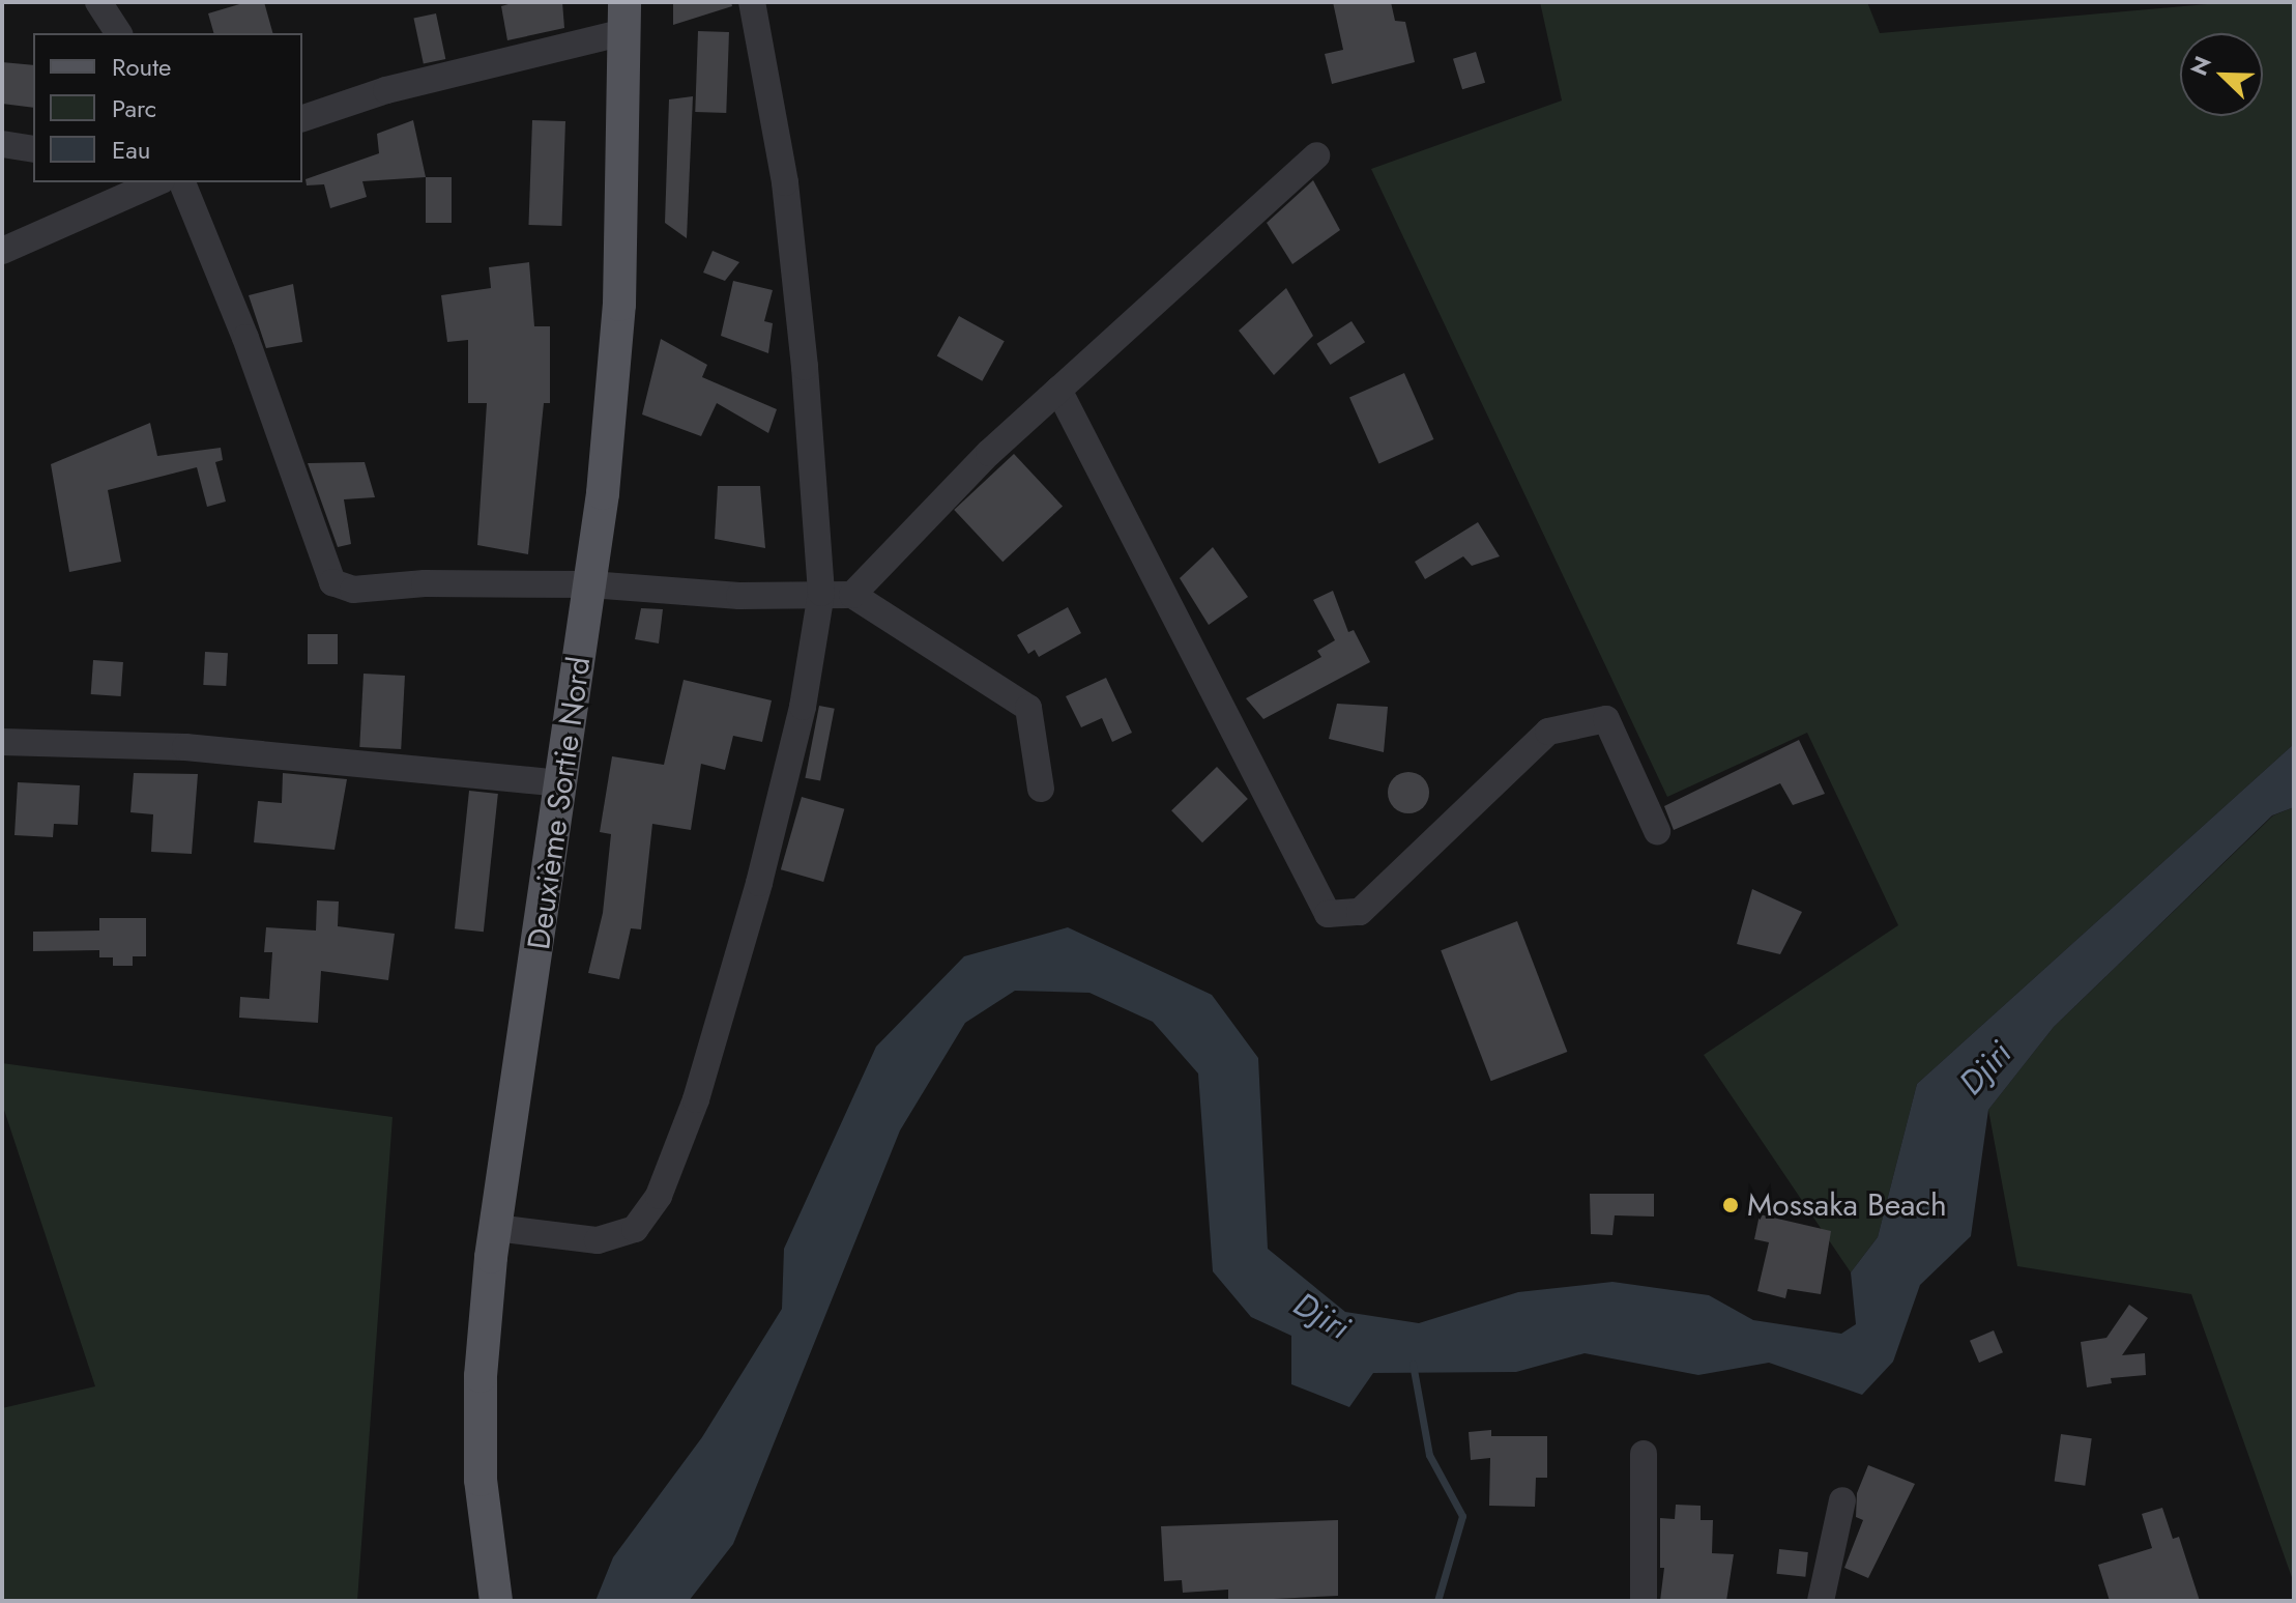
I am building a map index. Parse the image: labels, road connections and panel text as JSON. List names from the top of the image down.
{
  "streets": {
    "main road": ["Deuxième Sortie Nord"]
  },
  "water": ["Djiri"],
  "places": ["Mossaka Beach"],
  "legend": ["Route", "Parc", "Eau"],
  "north": "top left"
}
